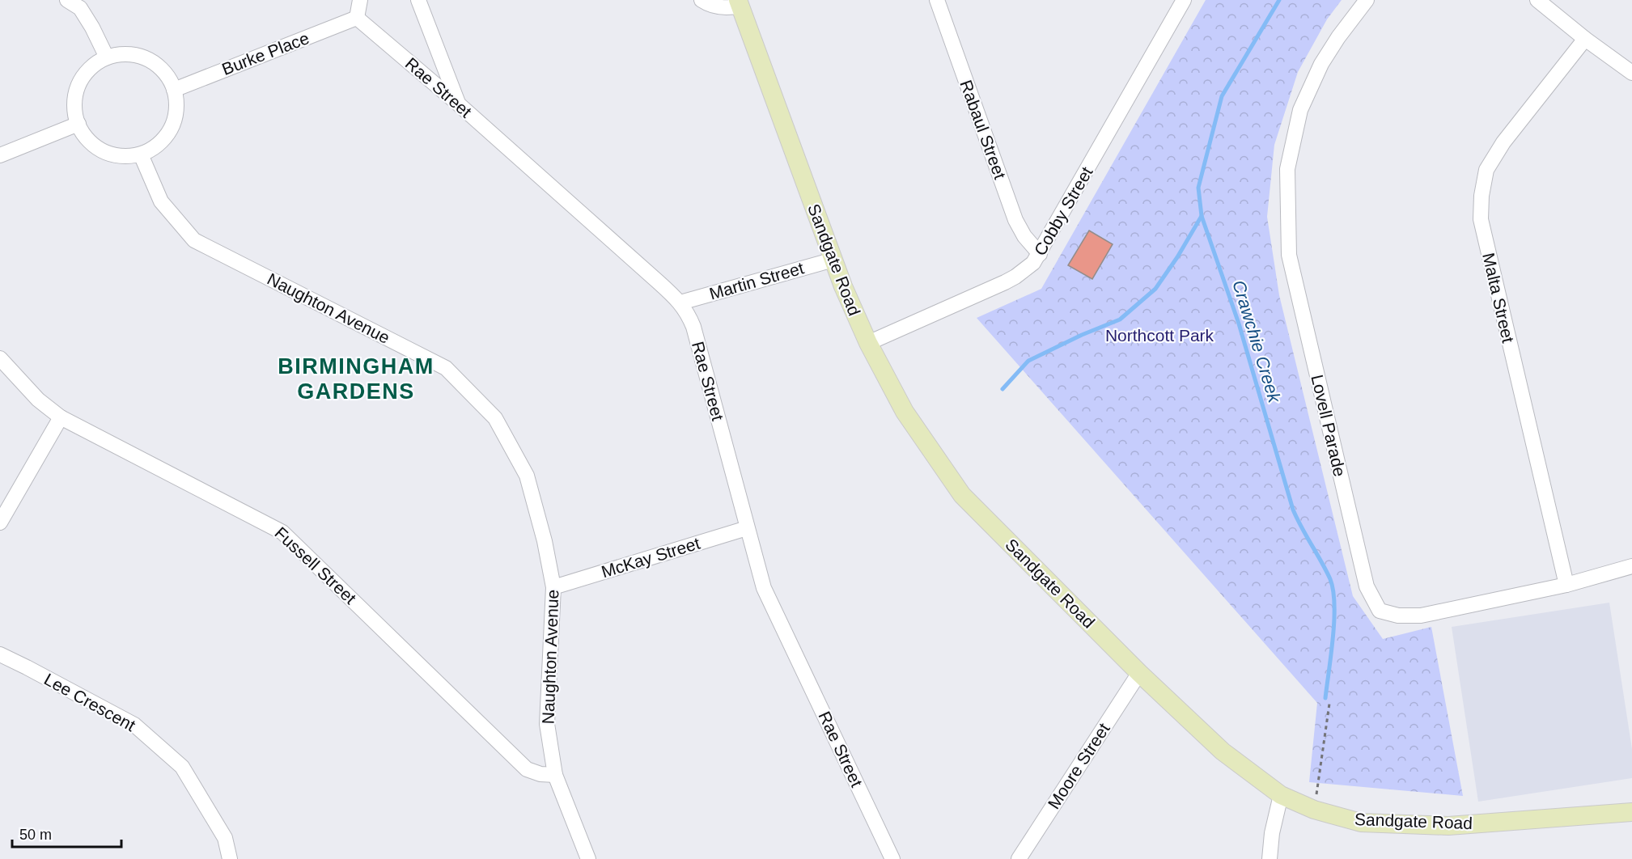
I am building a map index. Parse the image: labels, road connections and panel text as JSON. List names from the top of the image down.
{
  "streets": {
    "main road": ["Sandgate Road"],
    "street": [
      "Burke Place",
      "Rae Street",
      "Rabaul Street",
      "Cobby Street",
      "Martin Street",
      "Malta Street",
      "Naughton Avenue",
      "Lovell Parade",
      "McKay Street",
      "Fussell Street",
      "Lee Crescent",
      "Moore Street"
    ]
  },
  "crossings": [
    ["Burke Place", "Rae Street"],
    ["Burke Place", "Naughton Avenue"],
    ["Rae Street", "Martin Street"],
    ["Rae Street", "McKay Street"],
    ["Rabaul Street", "Cobby Street"],
    ["Cobby Street", "Sandgate Road"],
    ["Sandgate Road", "Martin Street"],
    ["Sandgate Road", "Moore Street"],
    ["Malta Street", "Lovell Parade"],
    ["Naughton Avenue", "McKay Street"],
    ["Naughton Avenue", "Fussell Street"]
  ],
  "districts": ["BIRMINGHAM GARDENS"],
  "water": ["Crawchie Creek"],
  "parks": ["Northcott Park"],
  "scale_bar": "50 m"
}
